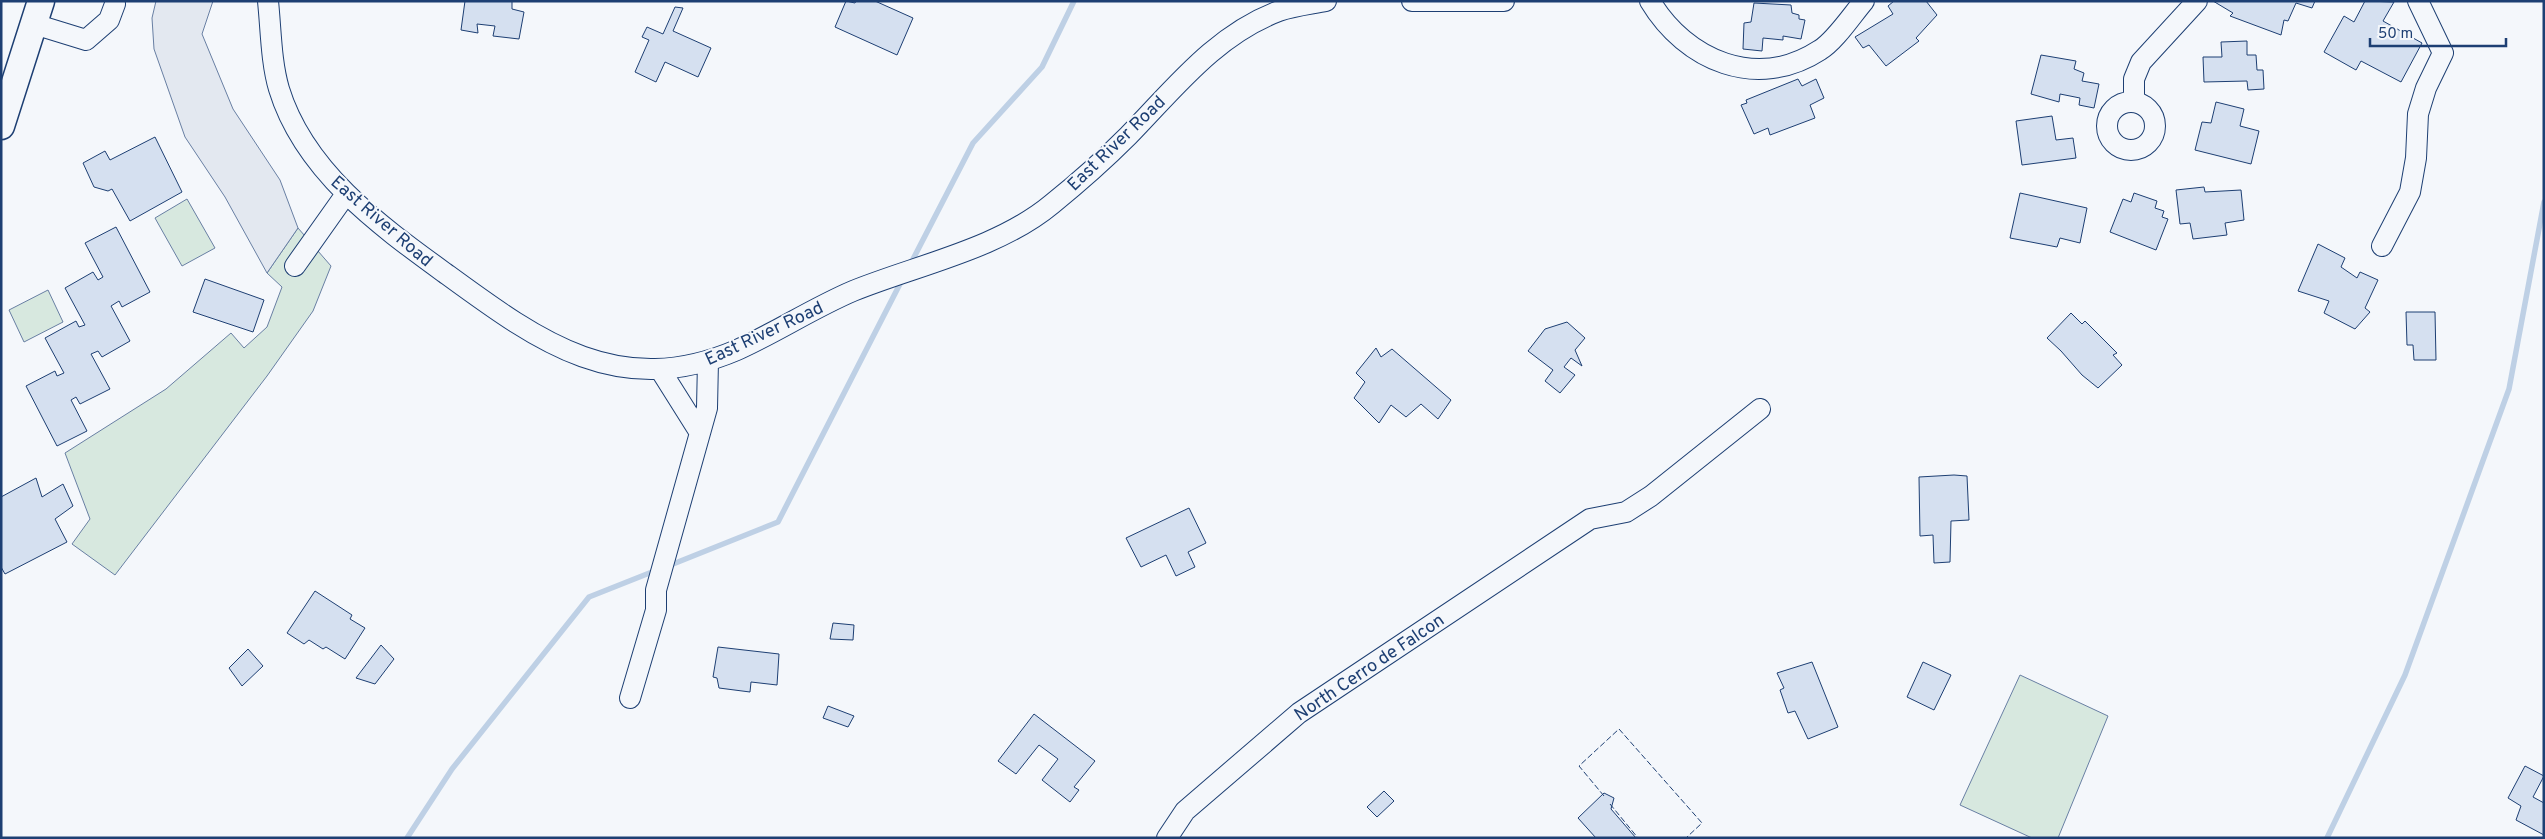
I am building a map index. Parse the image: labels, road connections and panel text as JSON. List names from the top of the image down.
{
  "streets": {
    "street": ["East River Road", "North Cerro de Falcon"]
  },
  "scale_bar": "50 m"
}
